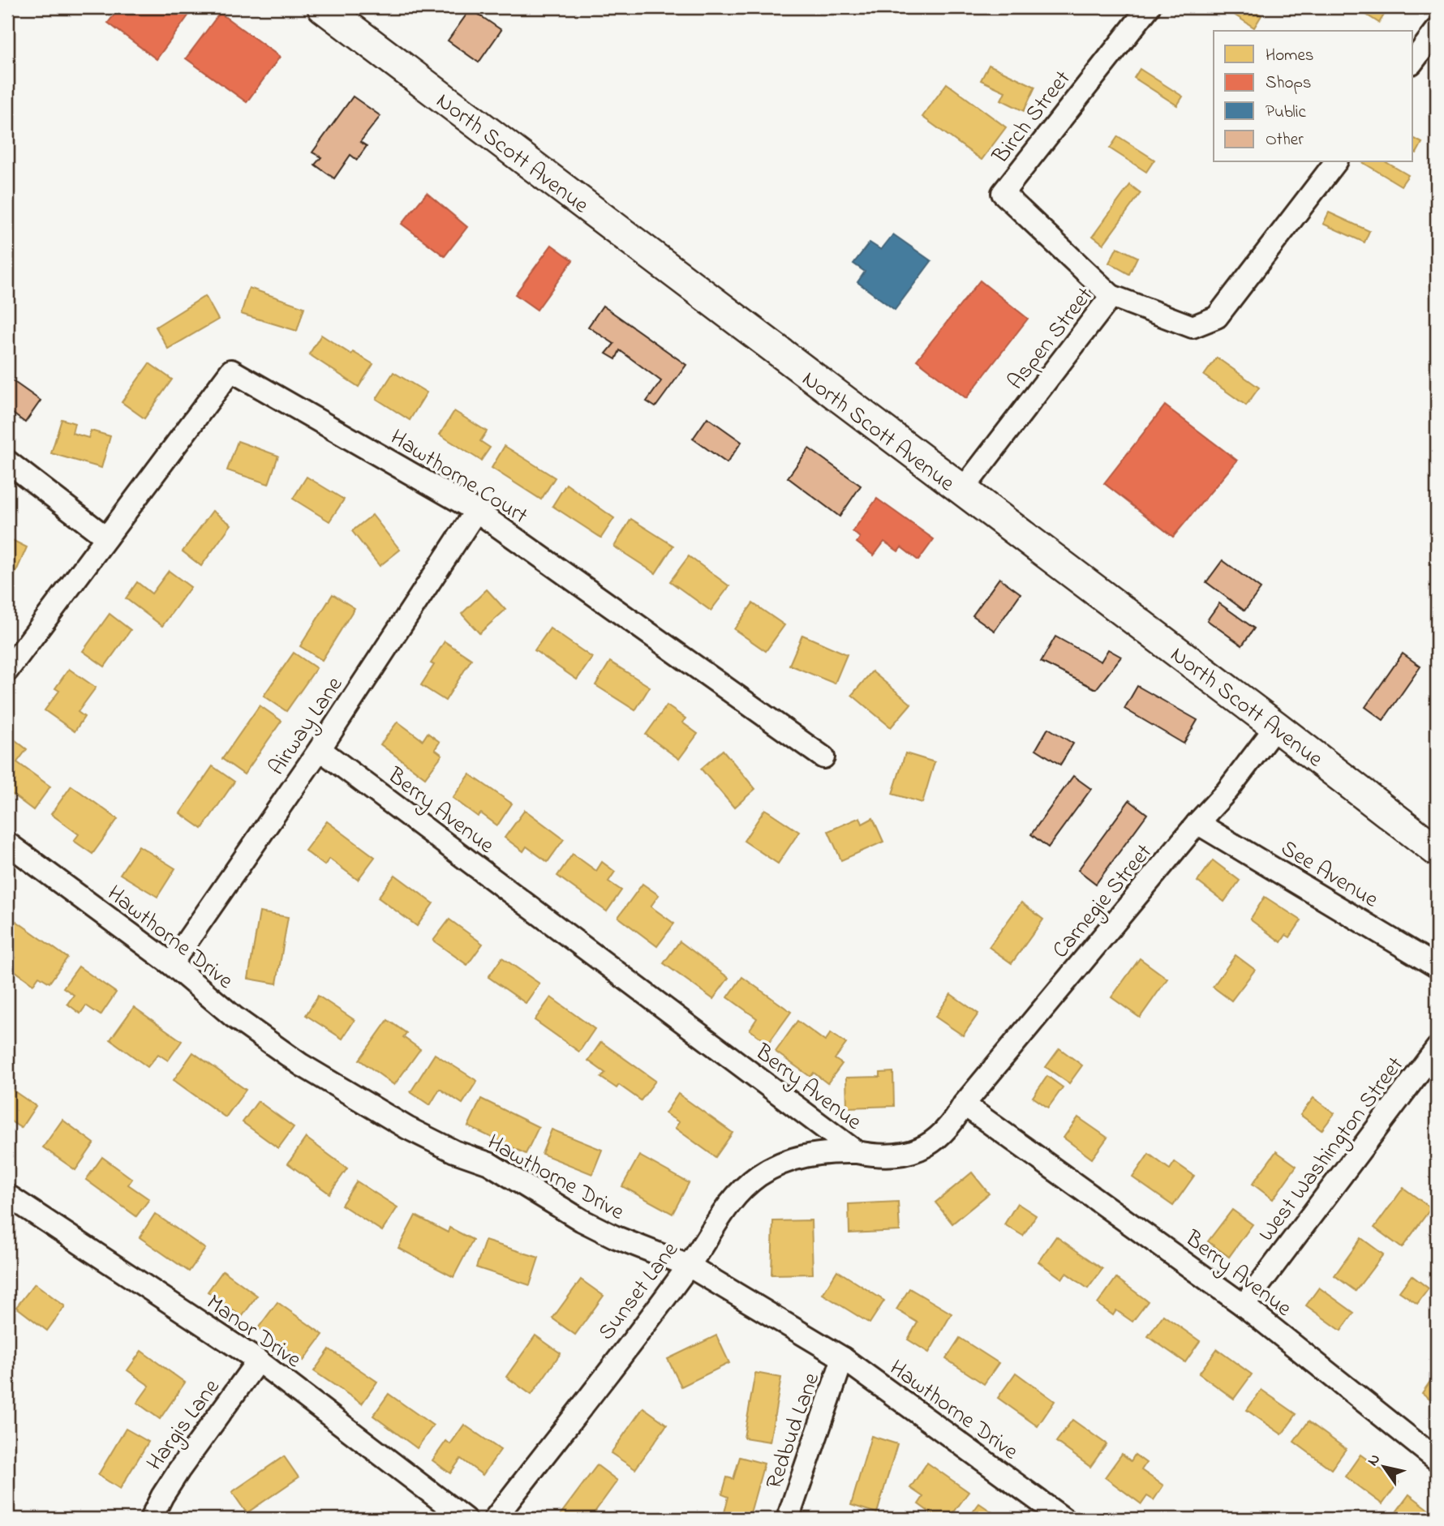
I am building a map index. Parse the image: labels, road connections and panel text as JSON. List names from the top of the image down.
{
  "streets": {
    "main road": ["North Scott Avenue"],
    "street": [
      "Birch Street",
      "Aspen Street",
      "Hawthorne Court",
      "Airway Lane",
      "Berry Avenue",
      "See Avenue",
      "Carnegie Street",
      "Hawthorne Drive",
      "West Washington Street",
      "Sunset Lane",
      "Manor Drive",
      "Hargis Lane",
      "Redbud Lane"
    ]
  },
  "crossings": [
    ["Birch Street", "Aspen Street"],
    ["North Scott Avenue", "Aspen Street"],
    ["North Scott Avenue", "Carnegie Street"],
    ["Hawthorne Court", "Airway Lane"],
    ["Airway Lane", "Berry Avenue"],
    ["Airway Lane", "Hawthorne Drive"],
    ["Berry Avenue", "Carnegie Street"],
    ["Berry Avenue", "West Washington Street"],
    ["Berry Avenue", "Sunset Lane"],
    ["See Avenue", "Carnegie Street"],
    ["Hawthorne Drive", "Sunset Lane"],
    ["Hawthorne Drive", "Redbud Lane"],
    ["Manor Drive", "Hargis Lane"]
  ],
  "legend": [
    "Homes",
    "Shops",
    "Public",
    "Other"
  ],
  "north": "top left"
}
